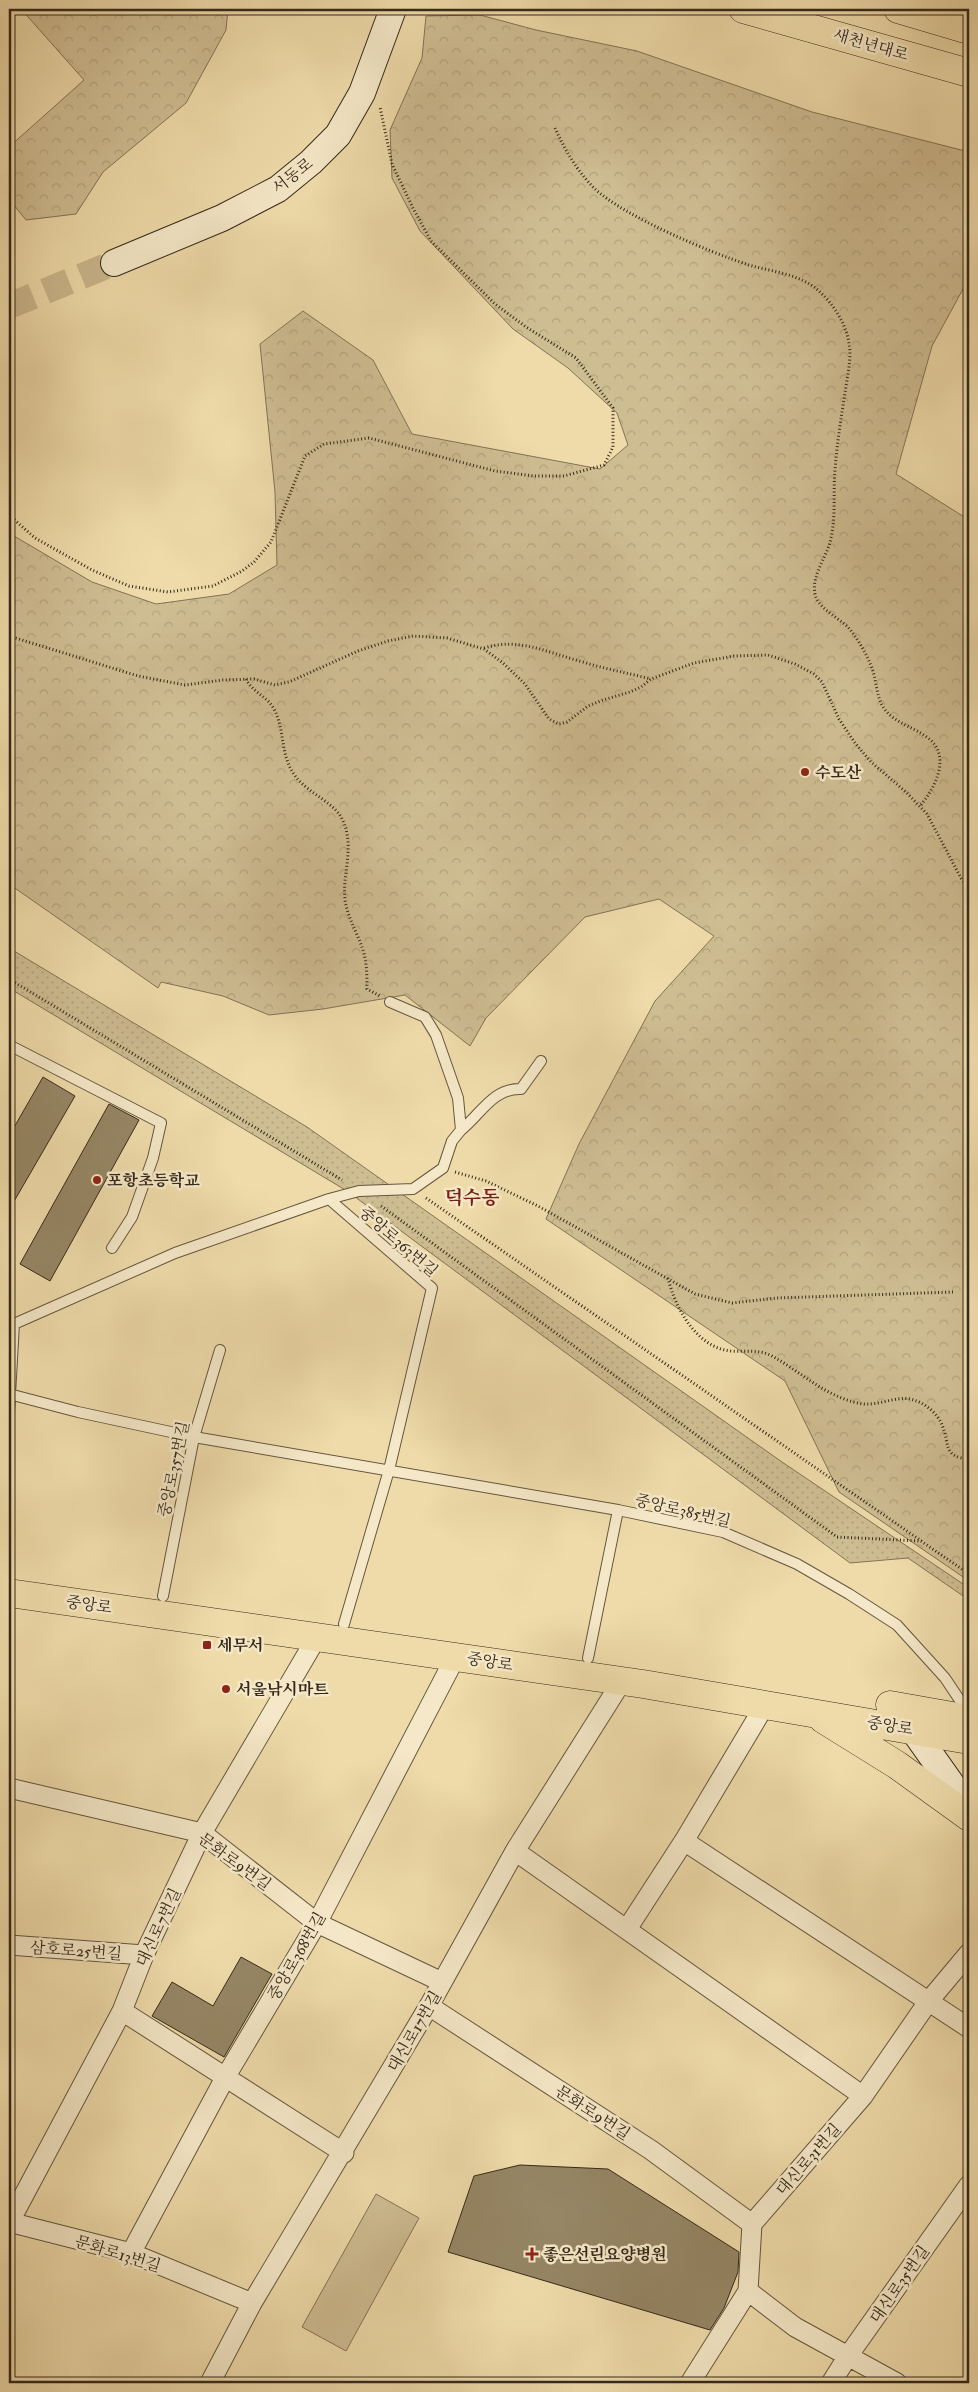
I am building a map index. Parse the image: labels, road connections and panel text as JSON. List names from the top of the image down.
{
  "streets": {
    "main road": ["새천년대로", "서동로", "중앙로"],
    "street": [
      "문화로9번길",
      "대신로7번길",
      "삼호로25번길",
      "중앙로368번길",
      "대신로17번길",
      "대신로31번길",
      "문화로13번길",
      "대신로35번길"
    ],
    "lane": ["중앙로363번길", "중앙로357번길", "중앙로385번길"]
  },
  "crossings": [
    ["중앙로363번길", "중앙로385번길"],
    ["중앙로363번길", "중앙로"],
    ["중앙로357번길", "중앙로385번길"],
    ["중앙로357번길", "중앙로"],
    ["중앙로", "대신로7번길"],
    ["중앙로", "중앙로368번길"],
    ["중앙로", "대신로17번길"],
    ["문화로9번길", "대신로7번길"],
    ["문화로9번길", "중앙로368번길"],
    ["문화로9번길", "대신로17번길"],
    ["문화로9번길", "대신로31번길"],
    ["대신로7번길", "삼호로25번길"],
    ["대신로7번길", "문화로13번길"],
    ["중앙로368번길", "문화로13번길"],
    ["대신로17번길", "문화로13번길"]
  ],
  "districts": ["덕수동"],
  "places": {
    "other": ["수도산", "포항초등학교", "서울낚시마트"],
    "transit": ["세무서"],
    "health": ["좋은선린요양병원"]
  }
}
